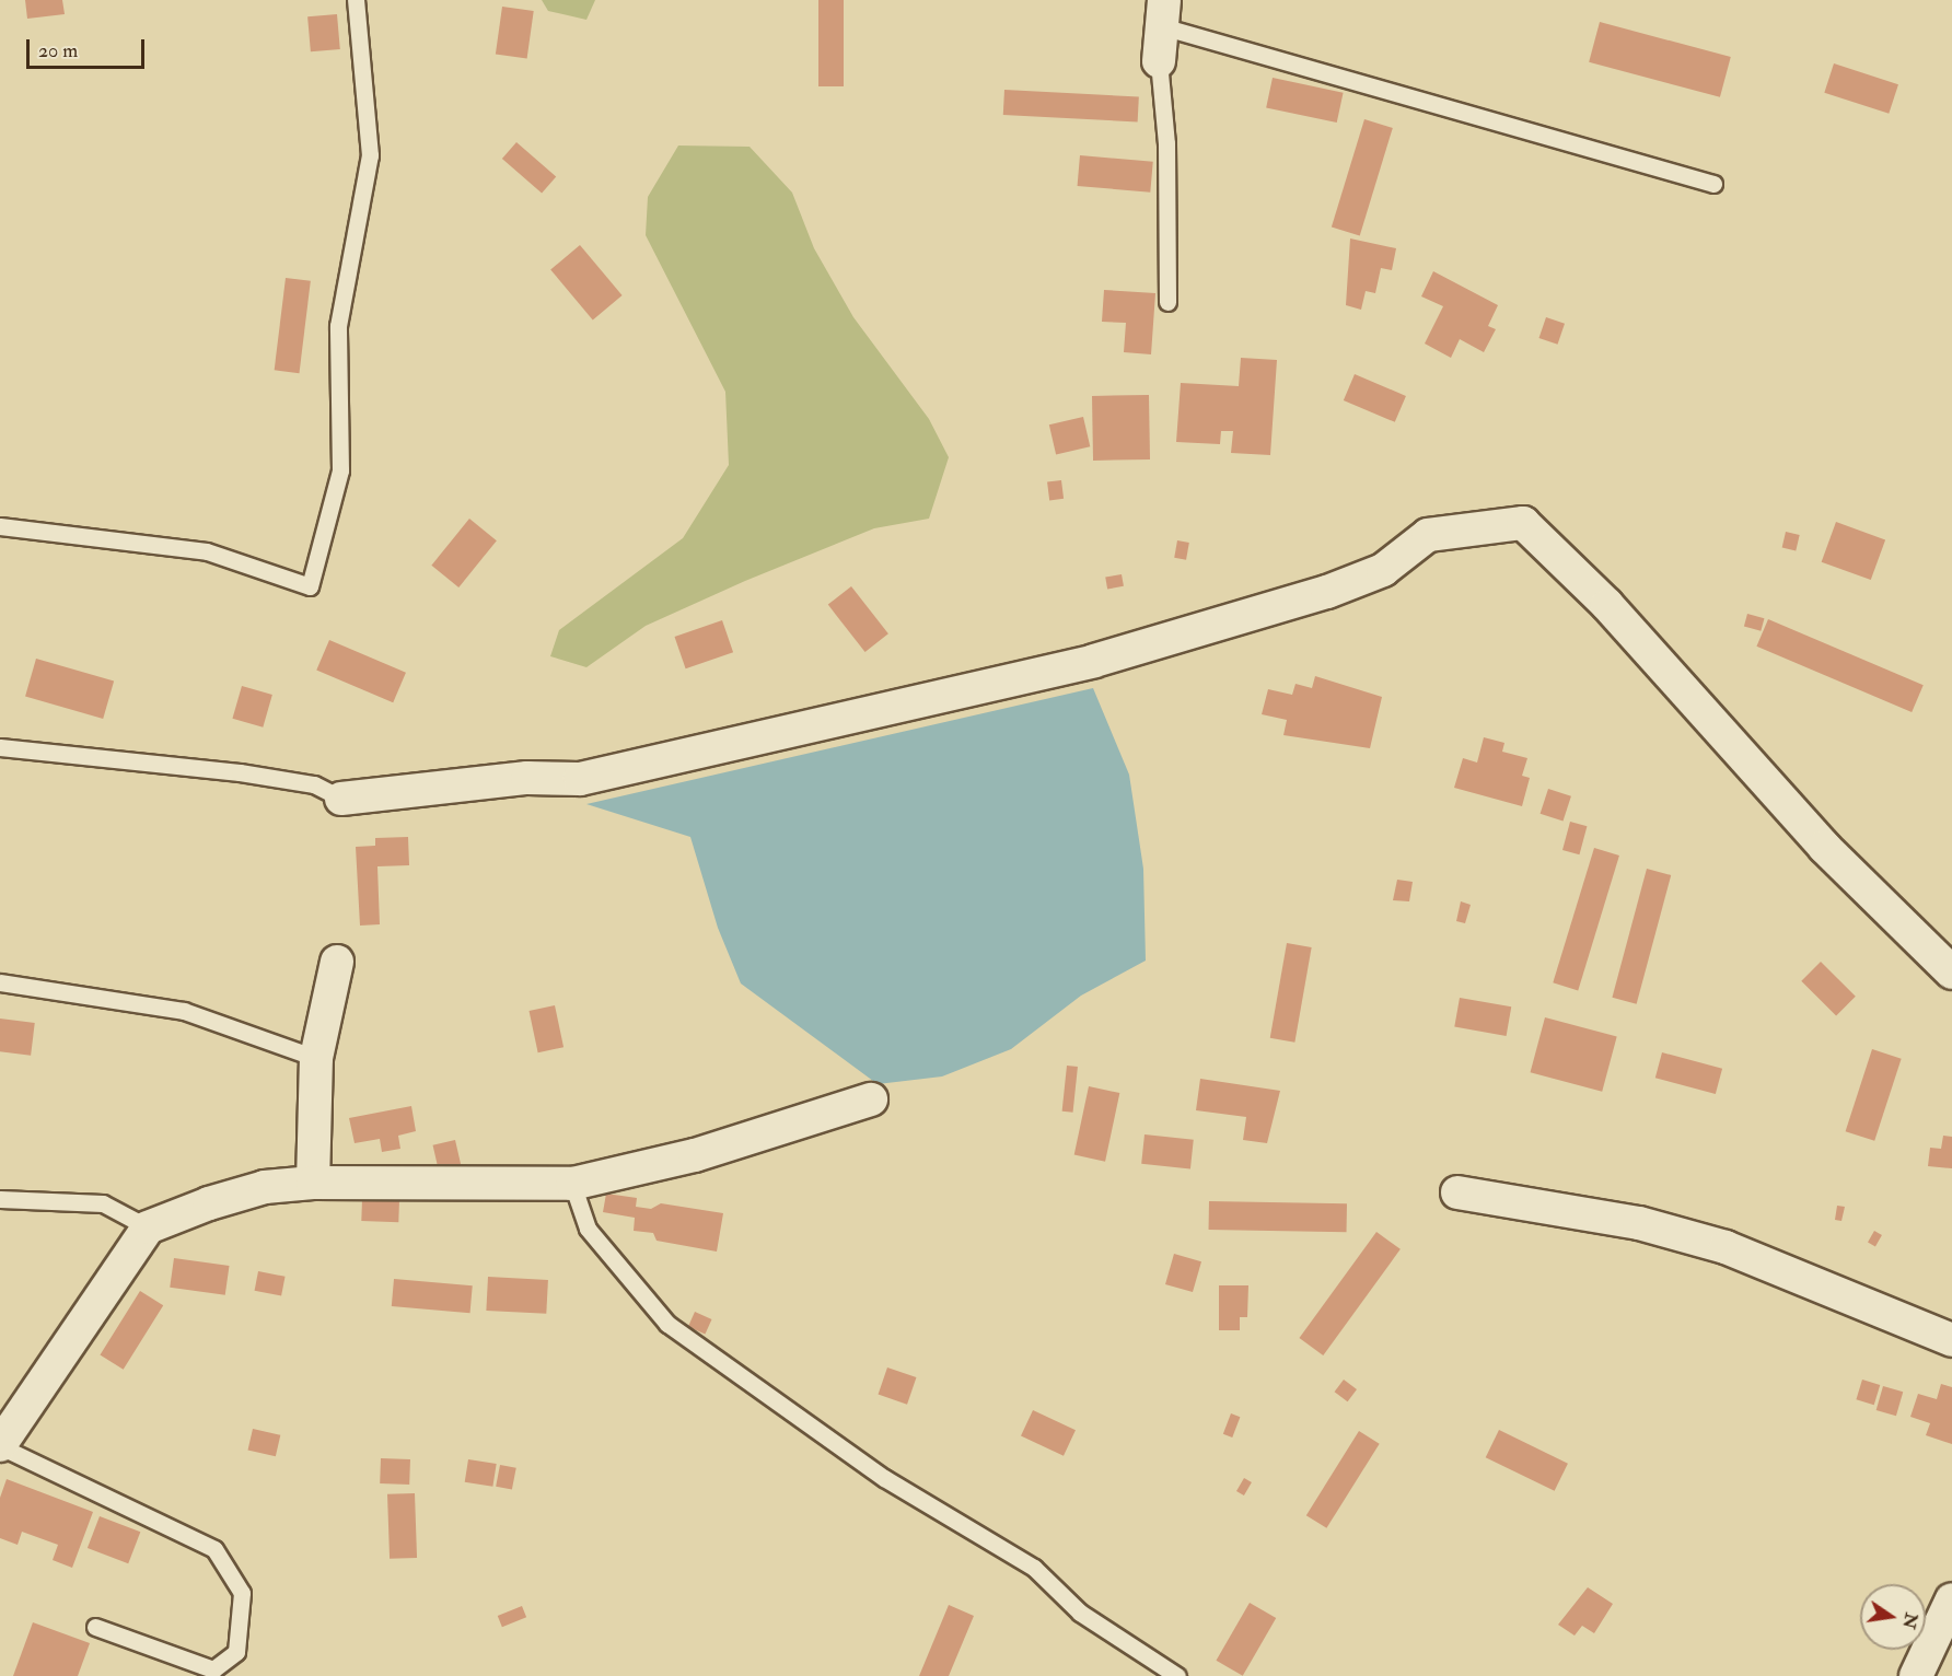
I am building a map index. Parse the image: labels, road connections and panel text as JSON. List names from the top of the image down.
{
  "scale_bar": "20 m",
  "north": "right"
}
